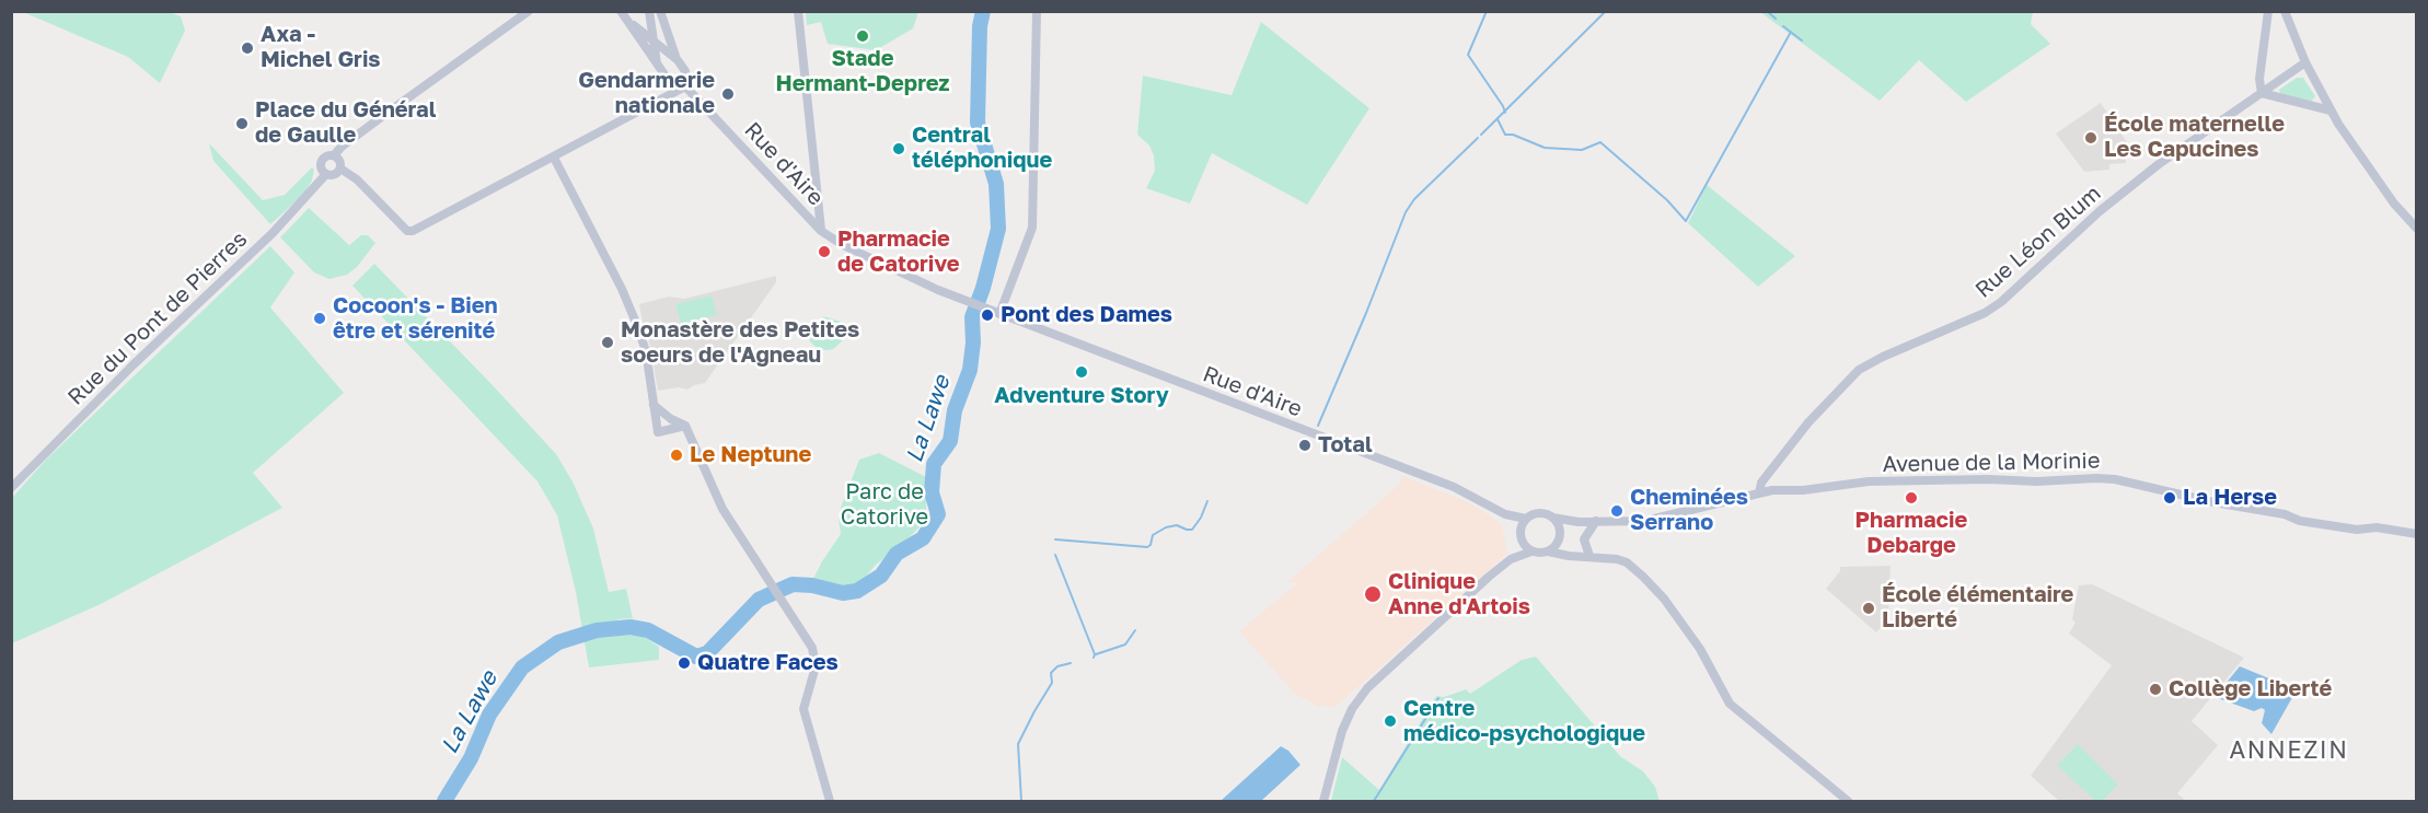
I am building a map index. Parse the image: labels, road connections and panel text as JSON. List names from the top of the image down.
{
  "streets": {
    "street": [
      "Rue d'Aire",
      "Rue Léon Blum",
      "Rue du Pont de Pierres",
      "Avenue de la Morinie"
    ]
  },
  "crossings": [
    ["Rue Léon Blum", "Avenue de la Morinie"]
  ],
  "districts": ["ANNEZIN"],
  "water": ["La Lawe"],
  "parks": ["Parc de Catorive"],
  "places": [
    "Stade Hermant-Deprez",
    "Axa - Michel Gris",
    "Gendarmerie nationale",
    "Place du Général de Gaulle",
    "École maternelle Les Capucines",
    "Central téléphonique",
    "Pharmacie de Catorive",
    "Pont des Dames",
    "Cocoon's - Bien être et sérenité",
    "Monastère des Petites soeurs de l'Agneau",
    "Adventure Story",
    "Total",
    "Le Neptune",
    "Pharmacie Debarge",
    "La Herse",
    "Cheminées Serrano",
    "Clinique Anne d'Artois",
    "École élémentaire Liberté",
    "Quatre Faces",
    "Collège Liberté",
    "Centre médico-psychologique"
  ]
}
